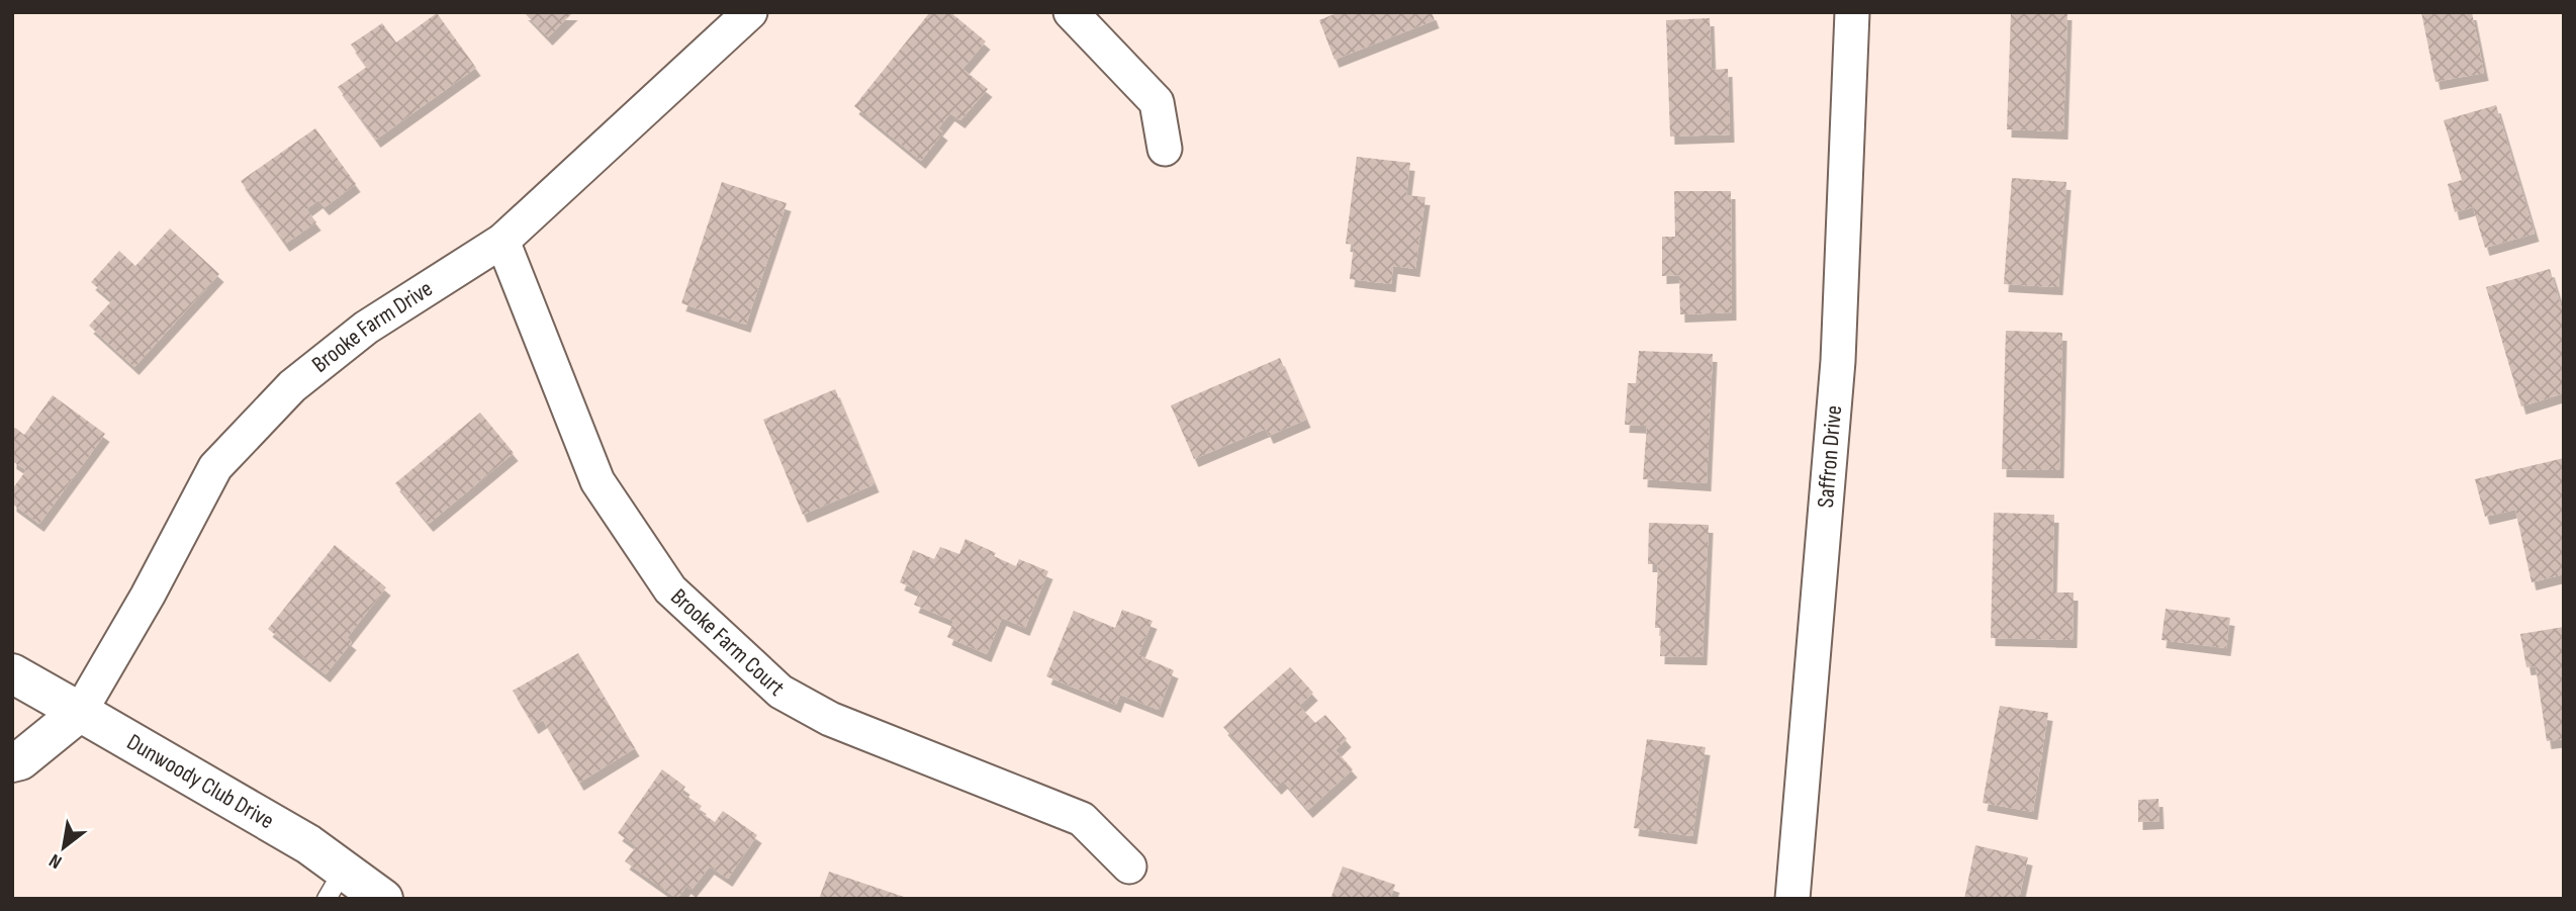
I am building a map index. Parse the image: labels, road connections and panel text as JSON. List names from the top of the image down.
{
  "streets": {
    "main road": ["Dunwoody Club Drive"],
    "street": ["Brooke Farm Drive", "Saffron Drive", "Brooke Farm Court"]
  },
  "crossings": [
    ["Brooke Farm Drive", "Brooke Farm Court"],
    ["Brooke Farm Drive", "Dunwoody Club Drive"]
  ],
  "north": "bottom left"
}
